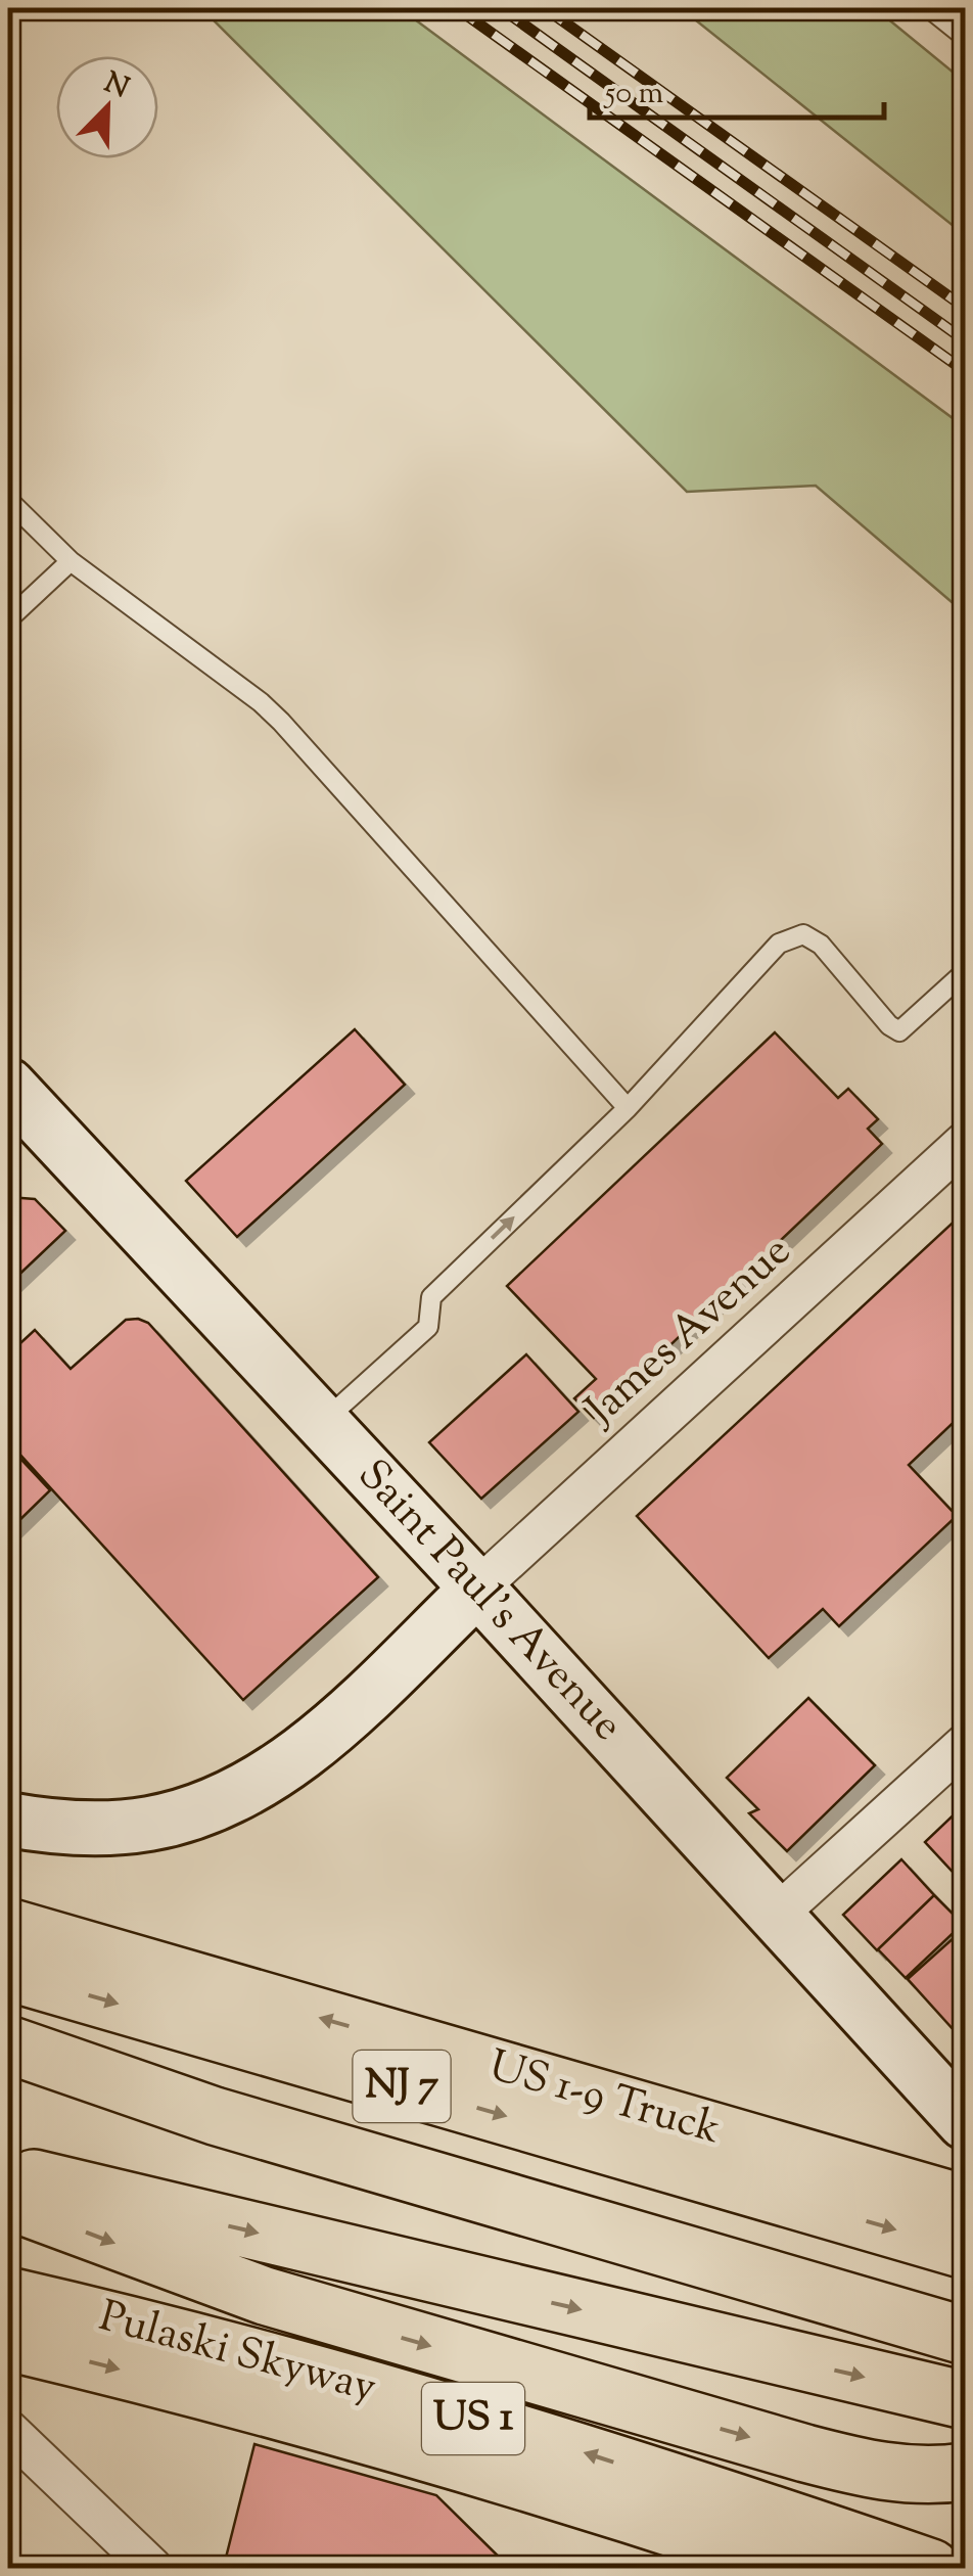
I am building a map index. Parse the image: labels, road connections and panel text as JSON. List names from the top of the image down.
{
  "streets": {
    "highway": [
      "NJ 7",
      "US 1-9 Truck",
      "Pulaski Skyway",
      "US 1"
    ],
    "street": ["James Avenue", "Saint Paul's Avenue"]
  },
  "crossings": [
    ["James Avenue", "Saint Paul's Avenue"],
    ["NJ 7", "US 1-9 Truck"]
  ],
  "scale_bar": "50 m",
  "north": "top right"
}
